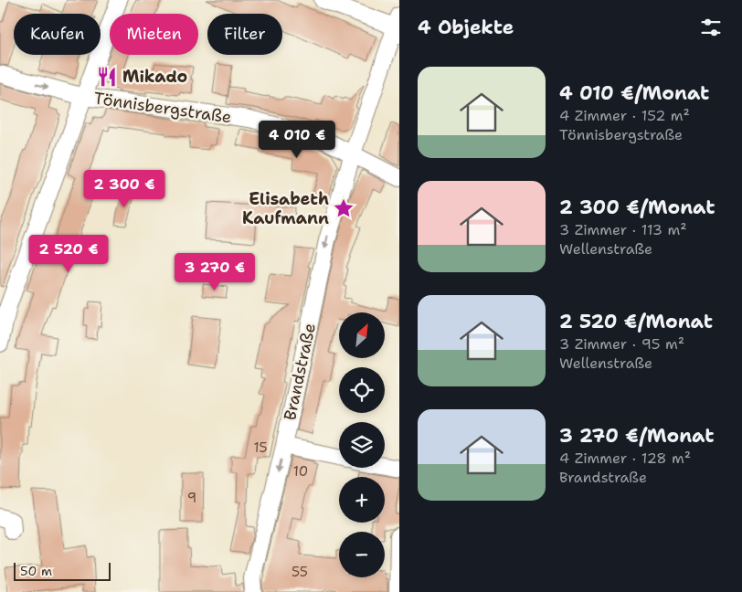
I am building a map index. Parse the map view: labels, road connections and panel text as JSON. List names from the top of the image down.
{
  "streets": {
    "street": ["Tönnisbergstraße", "Brandstraße"]
  },
  "crossings": [
    ["Tönnisbergstraße", "Brandstraße"]
  ],
  "one_way": ["Brandstraße"],
  "places": {
    "restaurant": ["Mikado"],
    "place": ["Elisabeth Kaufmann"]
  },
  "house_numbers": [
    "15",
    "10",
    "9",
    "55"
  ],
  "scale_bar": "50 m",
  "north": "top right",
  "page": {
    "heading": "4 Objekte",
    "chip": ["Kaufen", "Mieten", "Filter"],
    "list": [
      {
        "name": "4 010 €/Monat",
        "note": "4 Zimmer · 152 m² · Tönnisbergstraße"
      },
      {
        "name": "2 300 €/Monat",
        "note": "3 Zimmer · 113 m² · Wellenstraße"
      },
      {
        "name": "2 520 €/Monat",
        "note": "3 Zimmer · 95 m² · Wellenstraße"
      },
      {
        "name": "3 270 €/Monat",
        "note": "4 Zimmer · 128 m² · Brandstraße"
      }
    ],
    "price": [
      "4 010 €",
      "2 300 €",
      "2 520 €",
      "3 270 €"
    ],
    "map_buttons": ["+", "−"],
    "scale": "50 m"
  }
}
